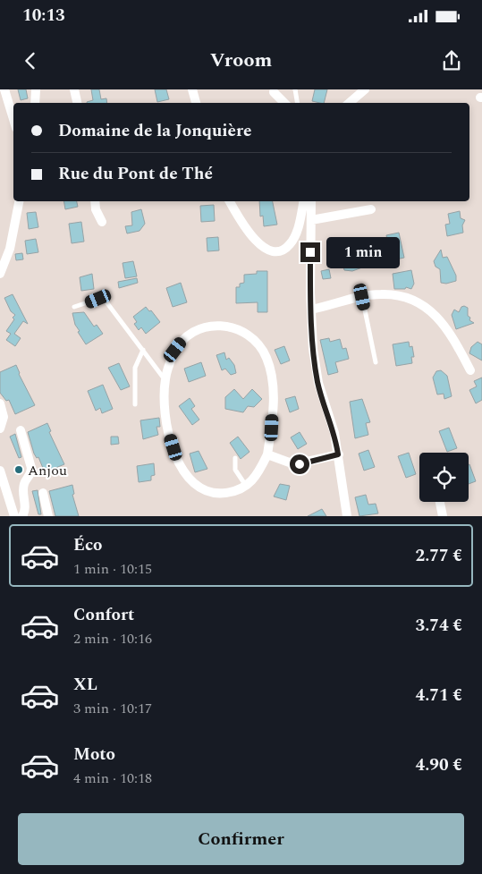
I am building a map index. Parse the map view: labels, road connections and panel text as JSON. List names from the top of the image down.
{
  "places": ["Anjou"],
  "page": {
    "status": "10:13",
    "header": "Vroom",
    "banner": ["Domaine de la Jonquière", "Rue du Pont de Thé"],
    "bubble": "1 min",
    "list": [
      {
        "name": "Éco",
        "note": "1 min · 10:15",
        "value": "2.77 €"
      },
      {
        "name": "Confort",
        "note": "2 min · 10:16",
        "value": "3.74 €"
      },
      {
        "name": "XL",
        "note": "3 min · 10:17",
        "value": "4.71 €"
      },
      {
        "name": "Moto",
        "note": "4 min · 10:18",
        "value": "4.90 €"
      }
    ],
    "buttons": "Confirmer"
  }
}
